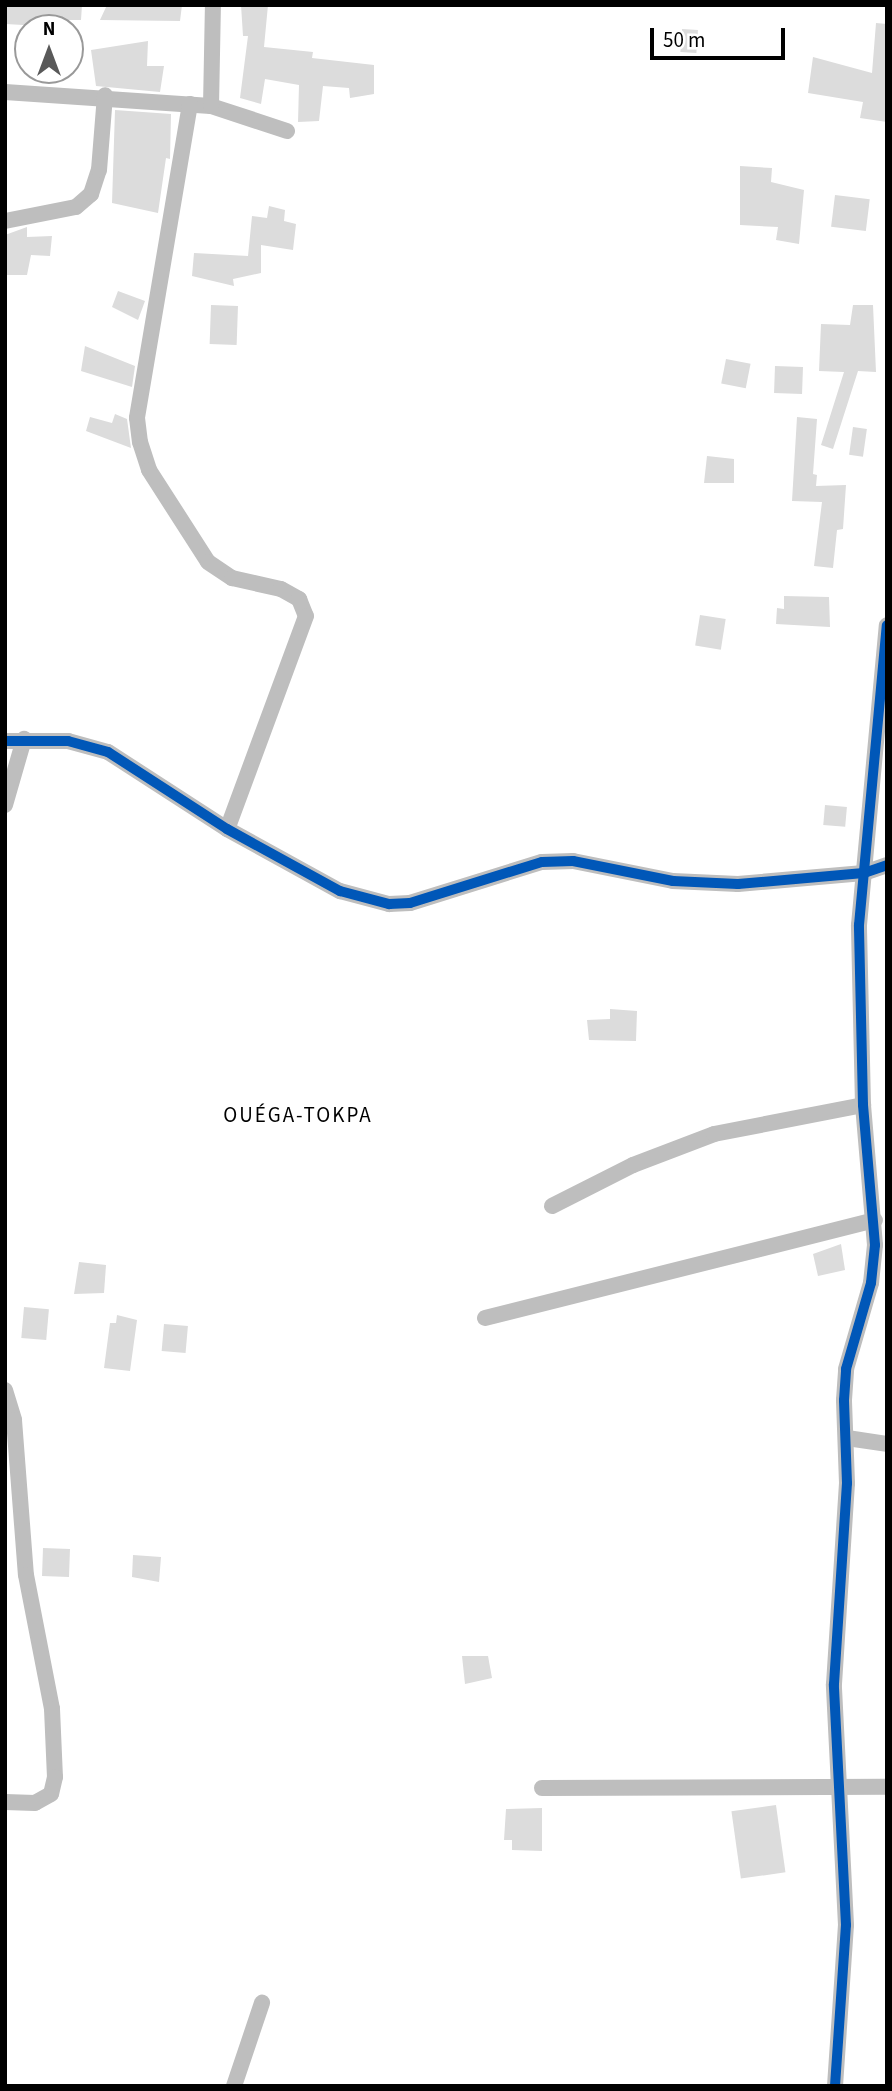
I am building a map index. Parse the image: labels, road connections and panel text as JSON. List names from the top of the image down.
{
  "districts": ["OUÉGA-TOKPA"],
  "scale_bar": "50 m",
  "north": "top"
}
